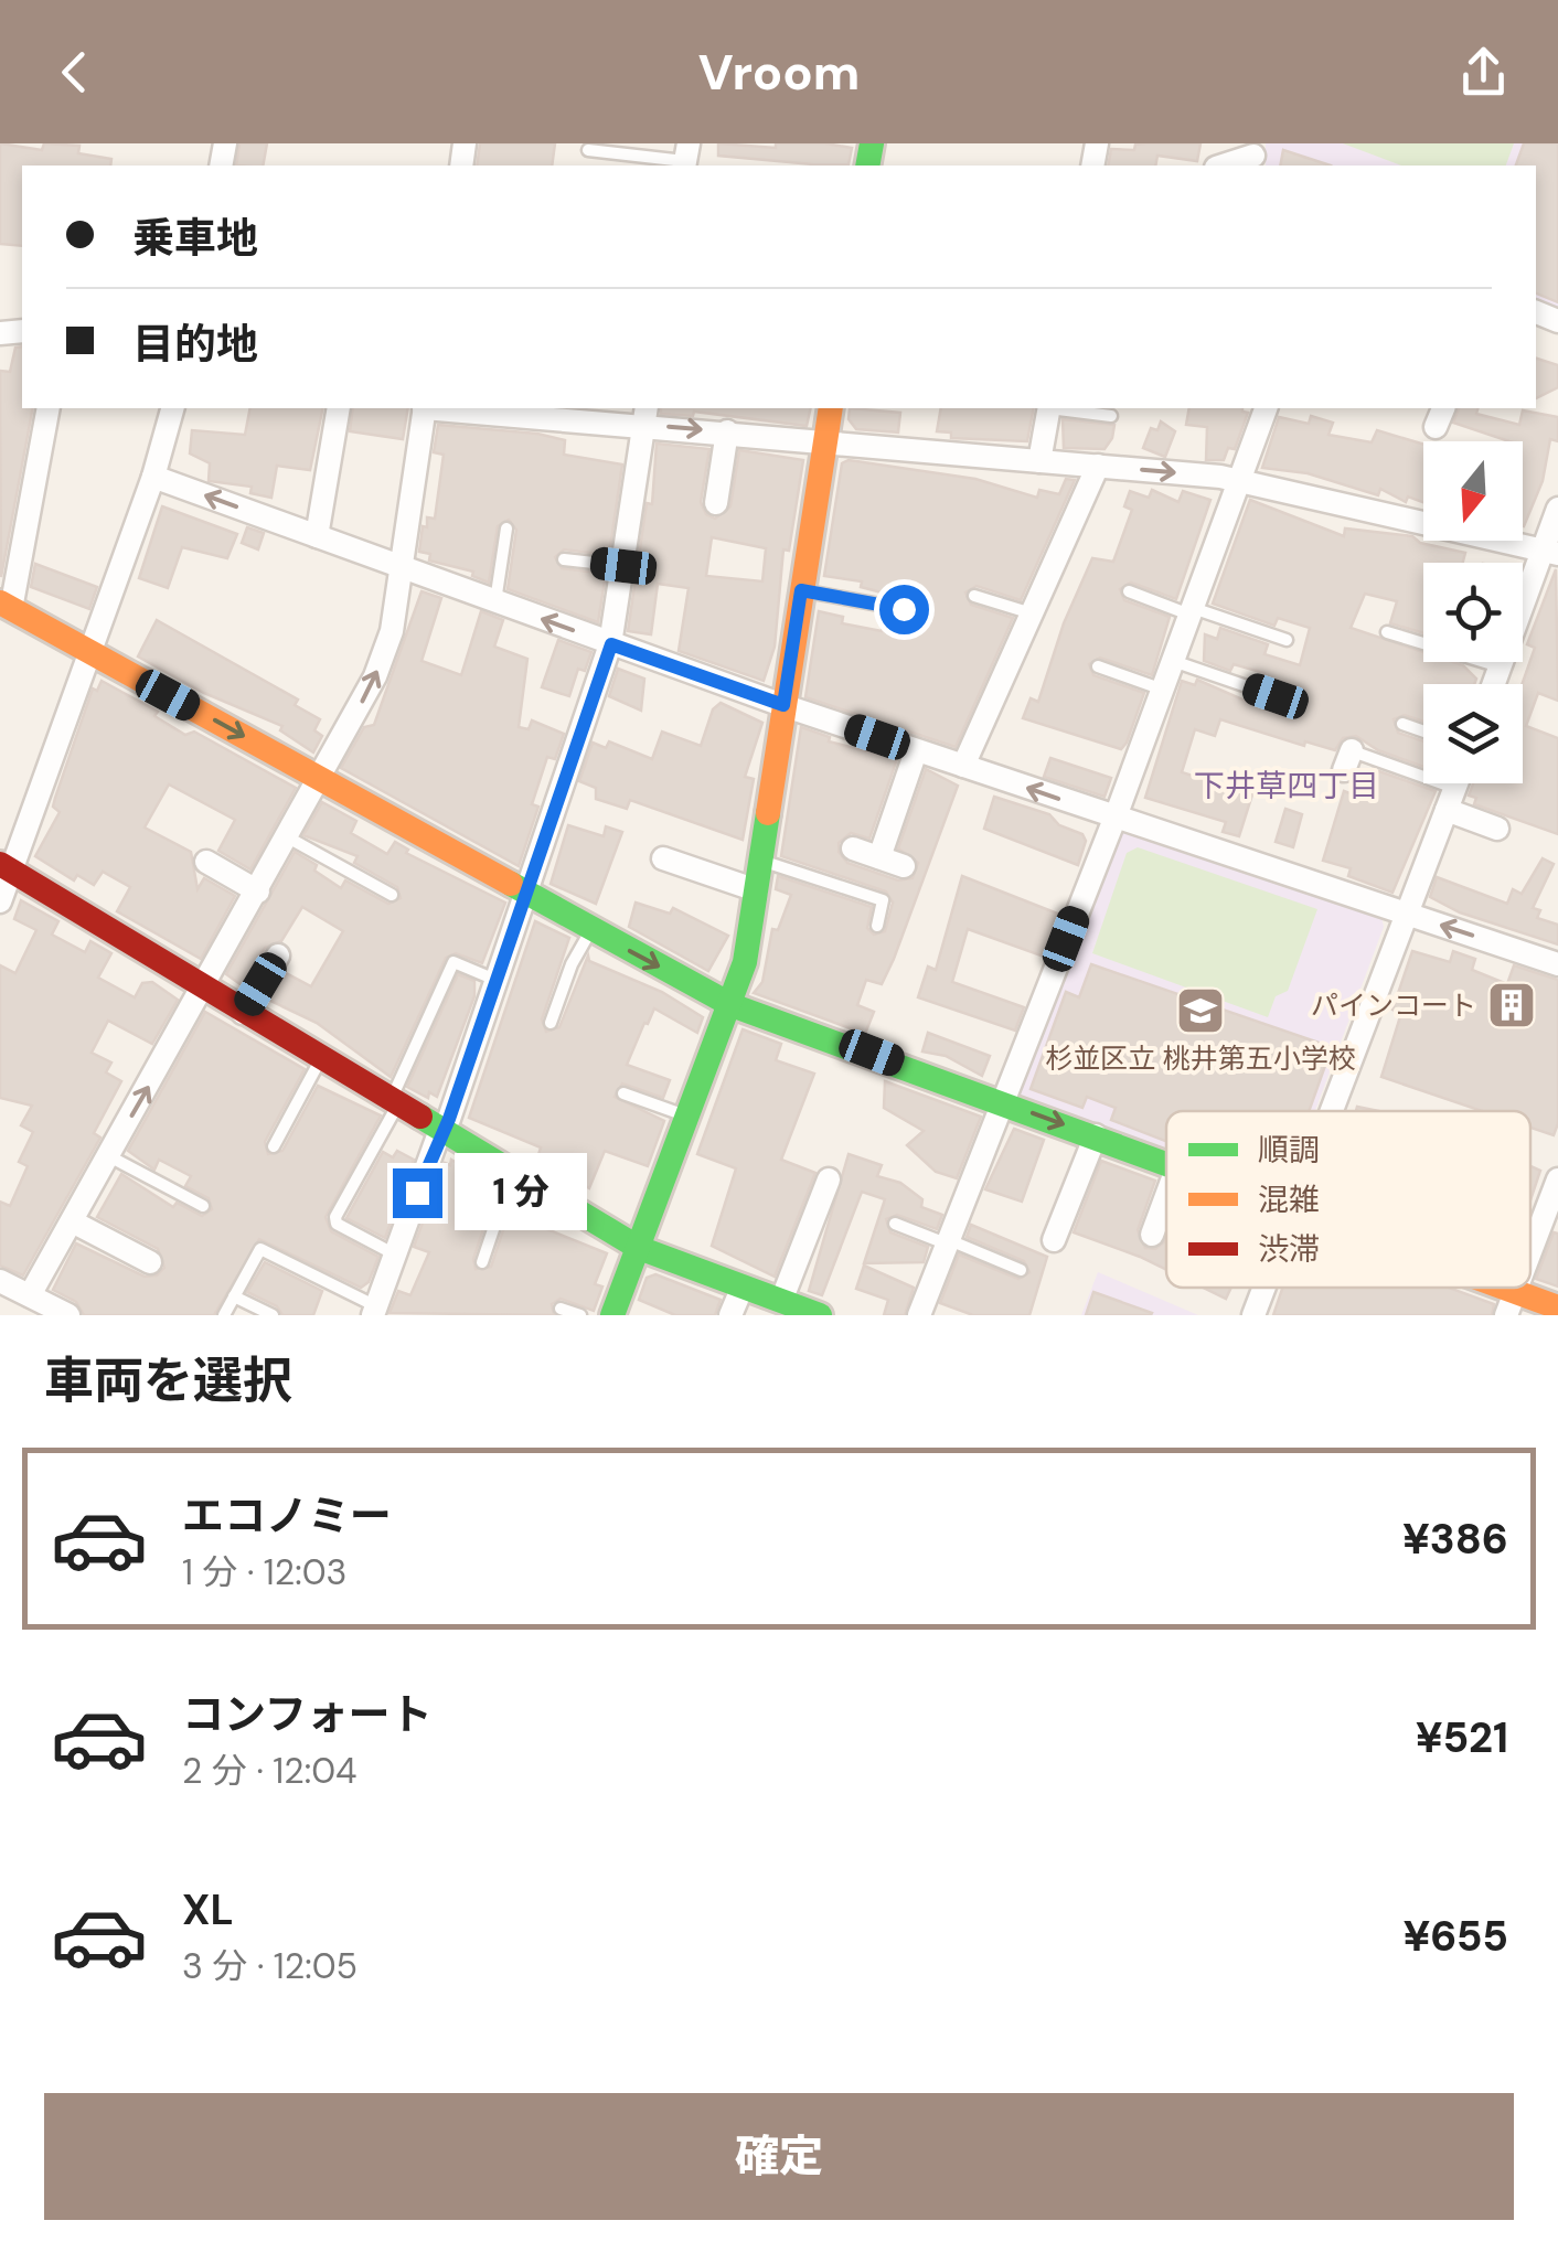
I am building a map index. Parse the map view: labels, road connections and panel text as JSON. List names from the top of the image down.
{
  "districts": ["下井草四丁目"],
  "places": {
    "building": ["パインコート"],
    "school or university": ["杉並区立 桃井第五小学校"]
  },
  "legend": ["順調", "混雑", "渋滞"],
  "north": "bottom",
  "page": {
    "header": "Vroom",
    "banner": ["乗車地", "目的地"],
    "bubble": "1 分",
    "heading": "車両を選択",
    "list": [
      {
        "name": "エコノミー",
        "note": "1 分 · 12:03",
        "value": "¥386"
      },
      {
        "name": "コンフォート",
        "note": "2 分 · 12:04",
        "value": "¥521"
      },
      {
        "name": "XL",
        "note": "3 分 · 12:05",
        "value": "¥655"
      }
    ],
    "buttons": "確定"
  }
}
